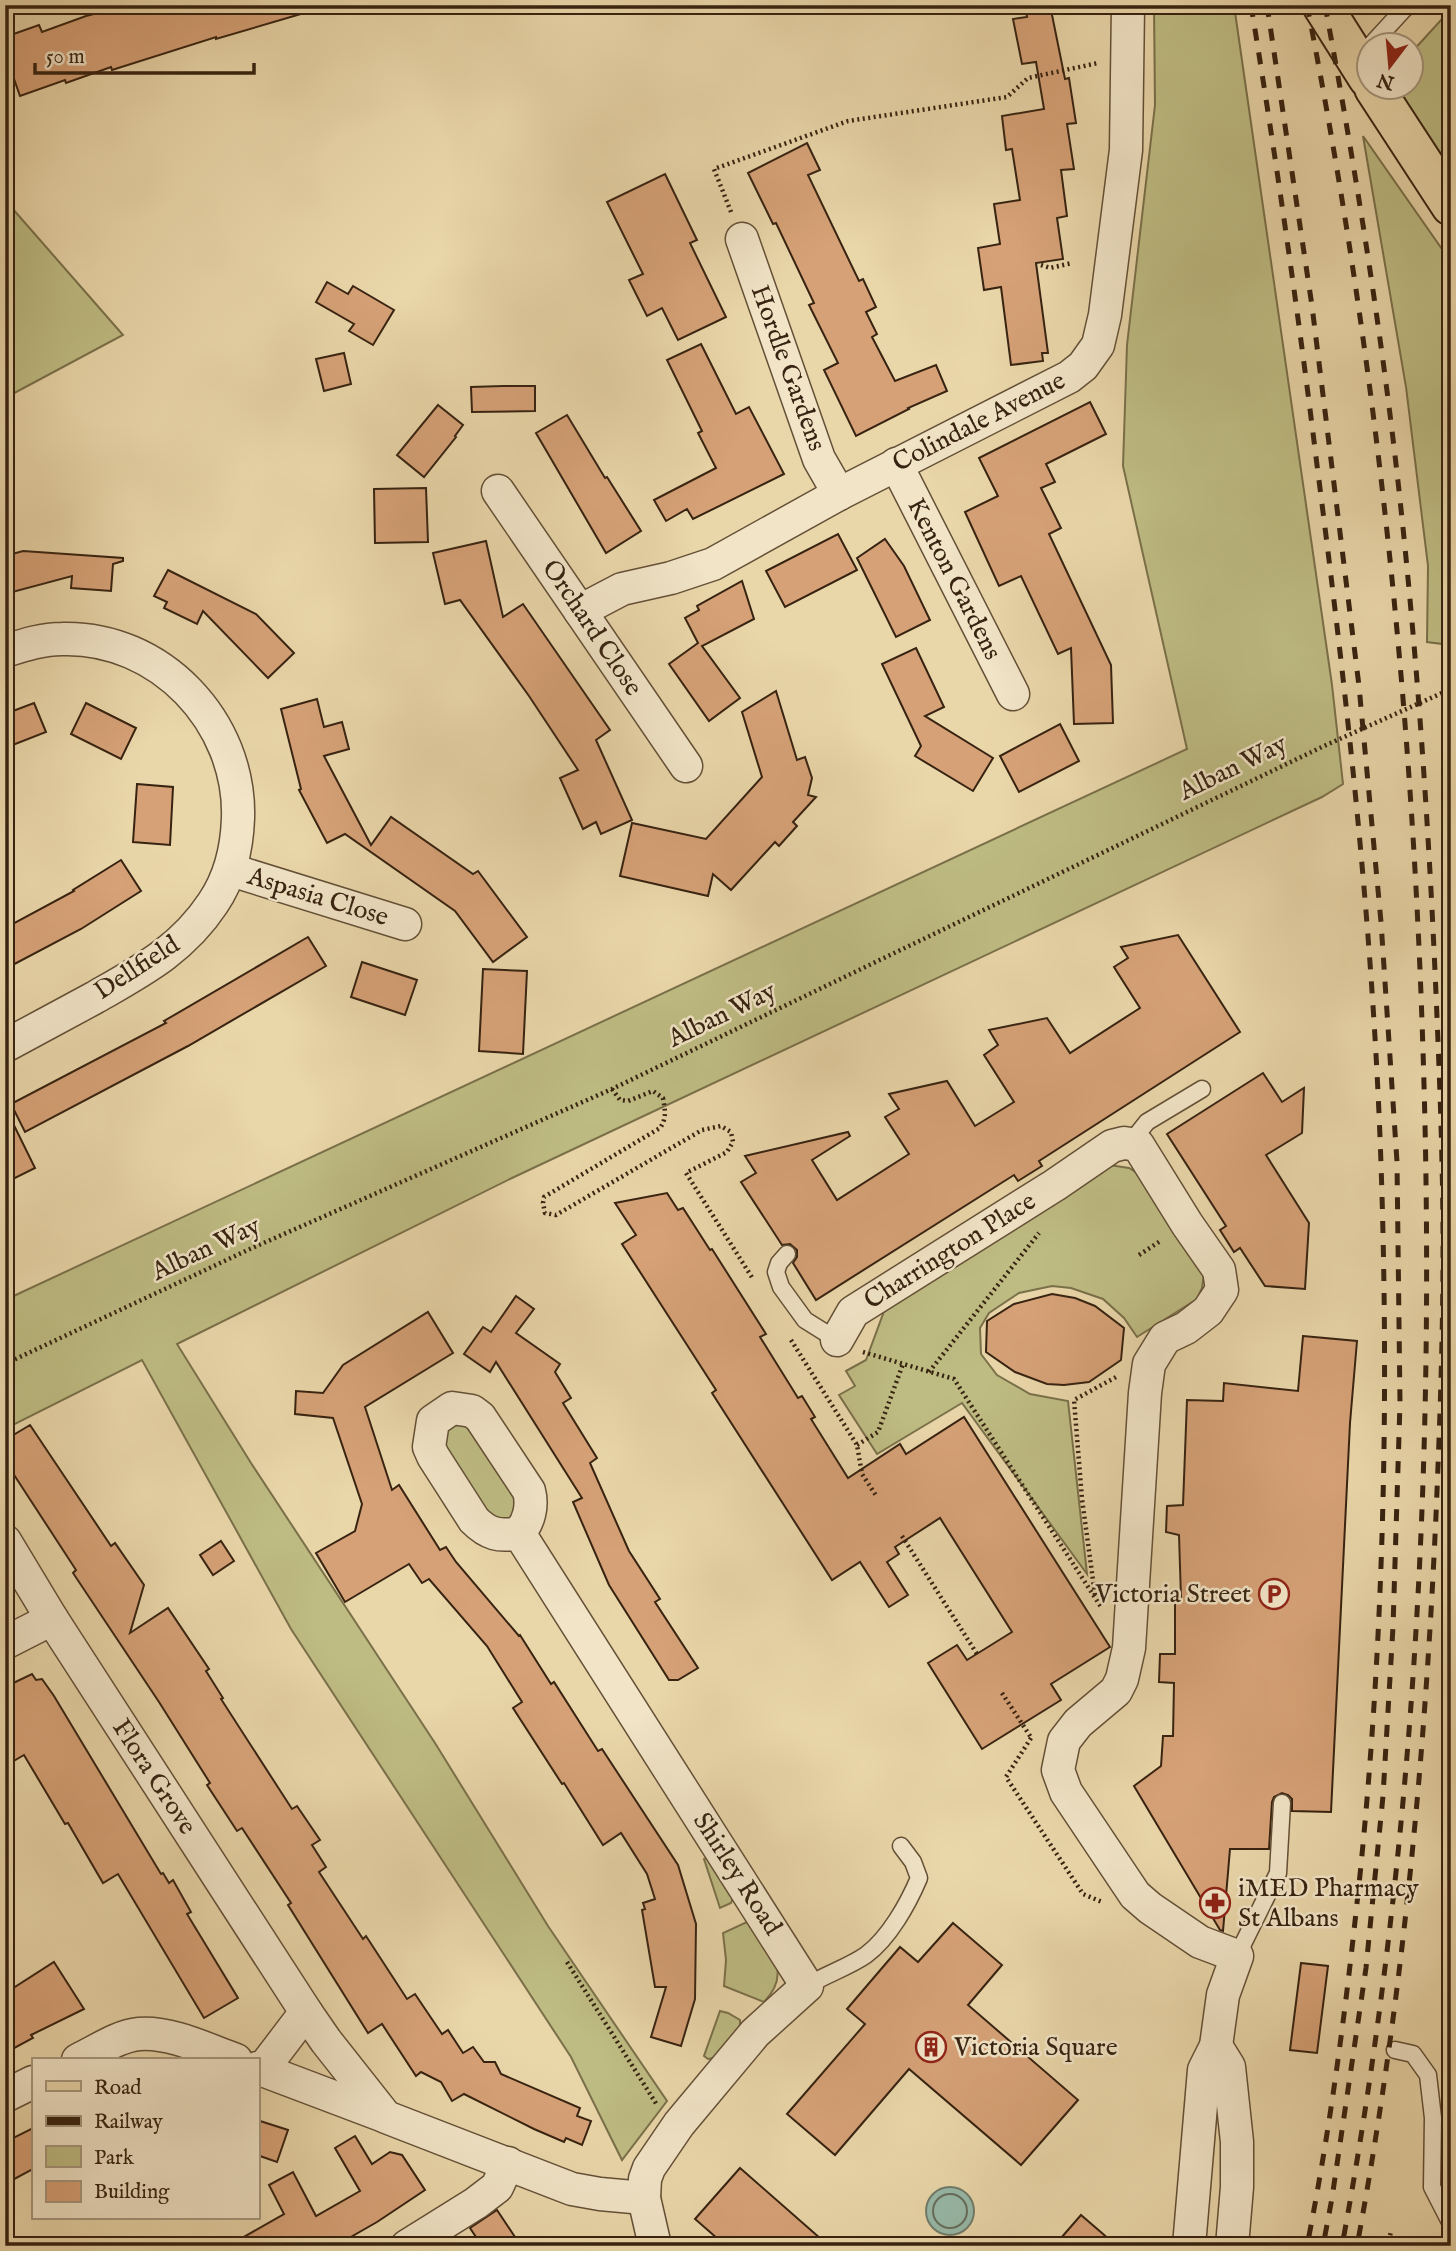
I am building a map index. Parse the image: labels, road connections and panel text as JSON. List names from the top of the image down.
{
  "streets": {
    "street": [
      "Hordle Gardens",
      "Colindale Avenue",
      "Kenton Gardens",
      "Orchard Close",
      "Aspasia Close",
      "Dellfield",
      "Charrington Place",
      "Flora Grove",
      "Shirley Road"
    ],
    "path": ["Alban Way"]
  },
  "crossings": [
    ["Hordle Gardens", "Colindale Avenue"],
    ["Colindale Avenue", "Kenton Gardens"],
    ["Colindale Avenue", "Orchard Close"],
    ["Aspasia Close", "Dellfield"]
  ],
  "places": {
    "parking": ["Victoria Street"],
    "pharmacy": ["iMED Pharmacy St Albans"],
    "building": ["Victoria Square"]
  },
  "legend": [
    "Road",
    "Railway",
    "Park",
    "Building"
  ],
  "scale_bar": "50 m",
  "north": "bottom"
}
